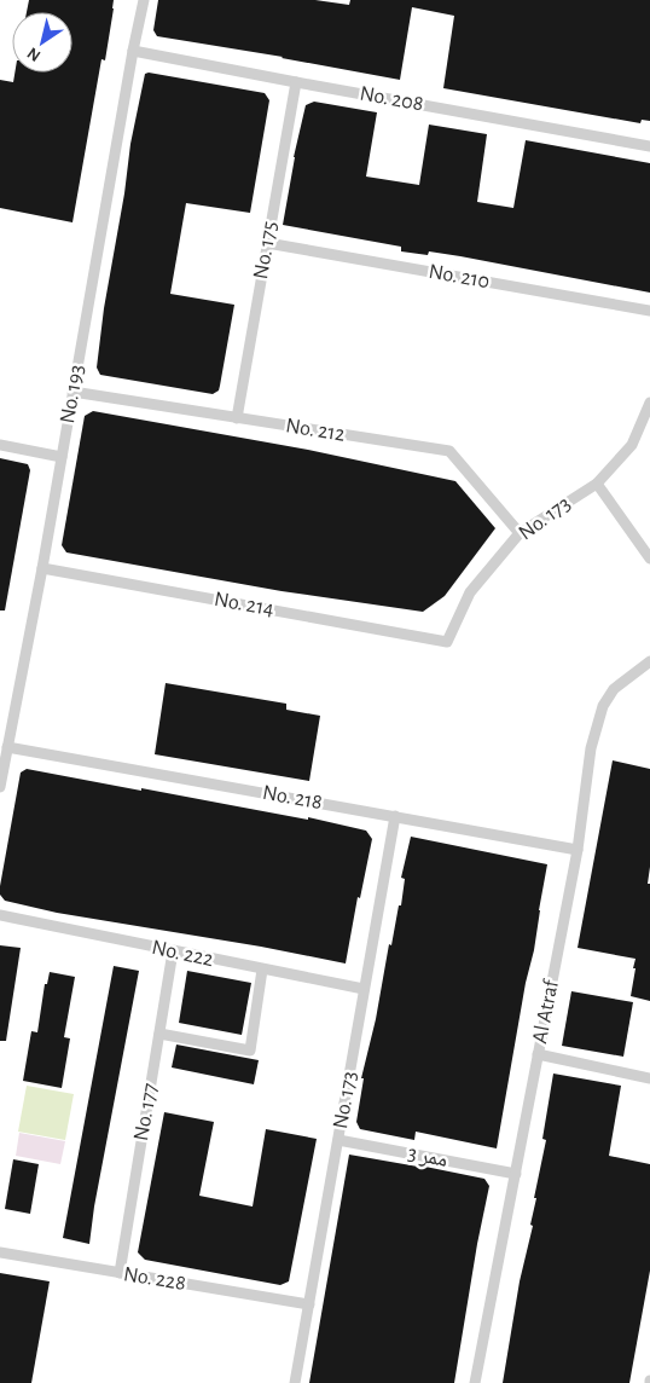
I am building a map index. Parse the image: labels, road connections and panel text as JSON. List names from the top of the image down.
{
  "streets": {
    "street": [
      "No. 208",
      "No. 175",
      "No. 210",
      "No. 193",
      "No. 212",
      "No. 173",
      "No. 214",
      "No. 218",
      "No. 222",
      "Al Atraf",
      "No. 177",
      "ممر 3",
      "No. 228"
    ]
  },
  "crossings": [
    ["No. 208", "No. 175"],
    ["No. 208", "No. 193"],
    ["No. 175", "No. 210"],
    ["No. 175", "No. 212"],
    ["No. 193", "No. 212"],
    ["No. 193", "No. 214"],
    ["No. 193", "No. 218"],
    ["No. 212", "No. 173"],
    ["No. 173", "No. 214"],
    ["No. 173", "No. 218"],
    ["No. 173", "No. 222"],
    ["No. 173", "ممر 3"],
    ["No. 173", "No. 228"],
    ["No. 218", "Al Atraf"],
    ["No. 222", "No. 177"],
    ["Al Atraf", "ممر 3"],
    ["No. 177", "No. 228"]
  ],
  "north": "bottom left"
}
